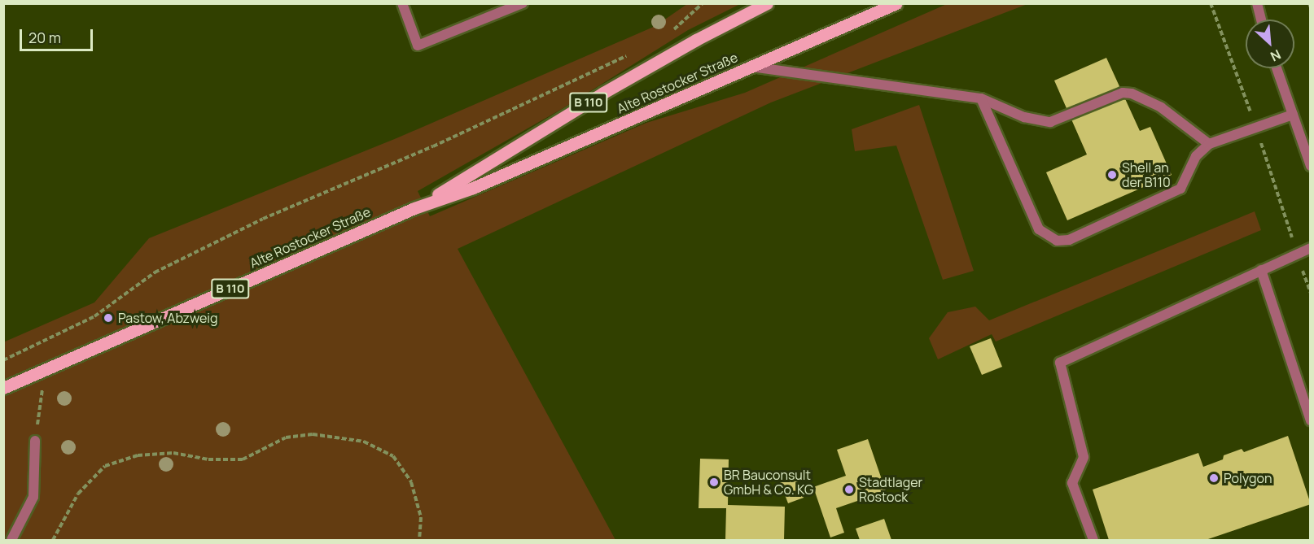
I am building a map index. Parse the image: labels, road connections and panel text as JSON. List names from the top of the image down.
{
  "streets": {
    "main road": ["Alte Rostocker Straße", "B 110"]
  },
  "places": [
    "Shell an der B110",
    "Pastow, Abzweig",
    "Polygon",
    "BR Bauconsult GmbH & Co. KG",
    "Stadtlager Rostock"
  ],
  "scale_bar": "20 m",
  "north": "bottom right"
}
